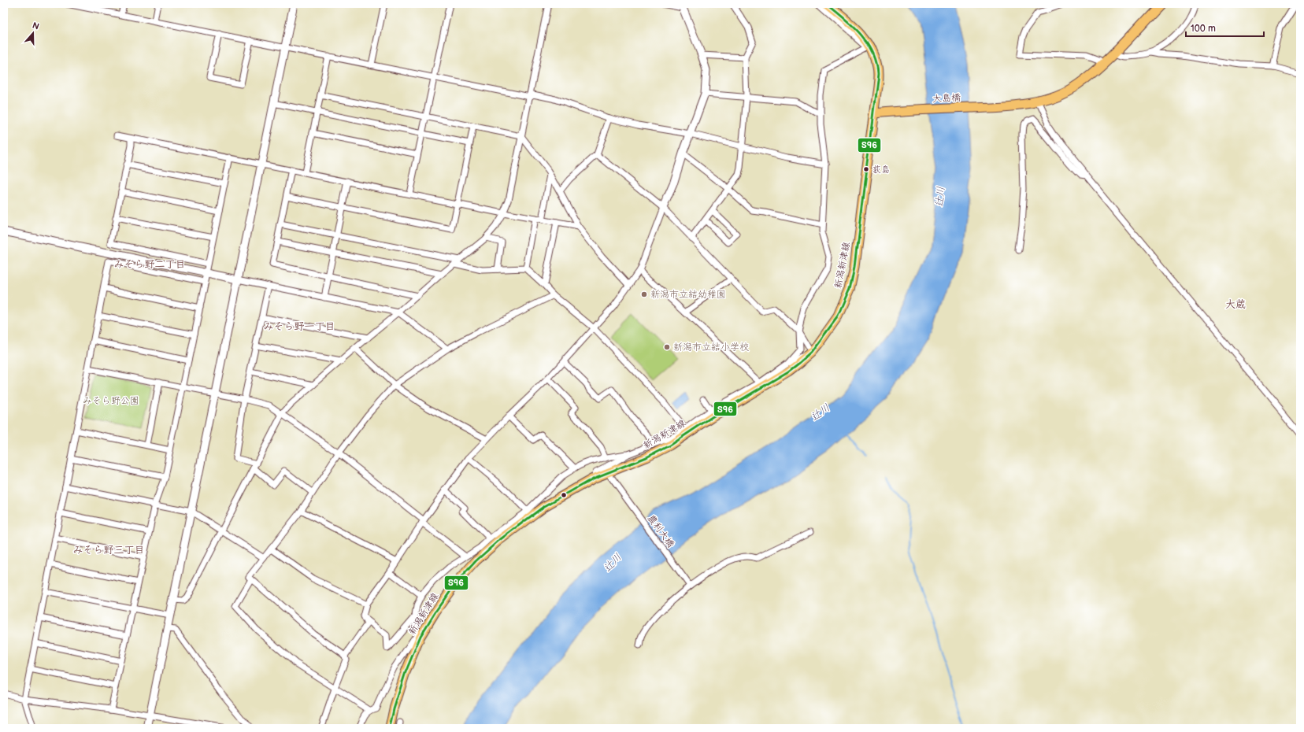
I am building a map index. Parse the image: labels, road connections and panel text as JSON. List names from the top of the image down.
{
  "streets": {
    "main road": ["大島橋", "新潟新津線"],
    "street": ["農利大橋"]
  },
  "crossings": [
    ["大島橋", "新潟新津線"],
    ["新潟新津線", "農利大橋"]
  ],
  "districts": [
    "みそら野二丁目",
    "大蔵",
    "みそら野一丁目",
    "みそら野三丁目"
  ],
  "water": ["辻川"],
  "parks": ["みそら野公園"],
  "places": ["荻島", "新潟市立結幼稚園", "新潟市立結小学校"],
  "lines": ["transit line S96"],
  "scale_bar": "100 m",
  "north": "top"
}
